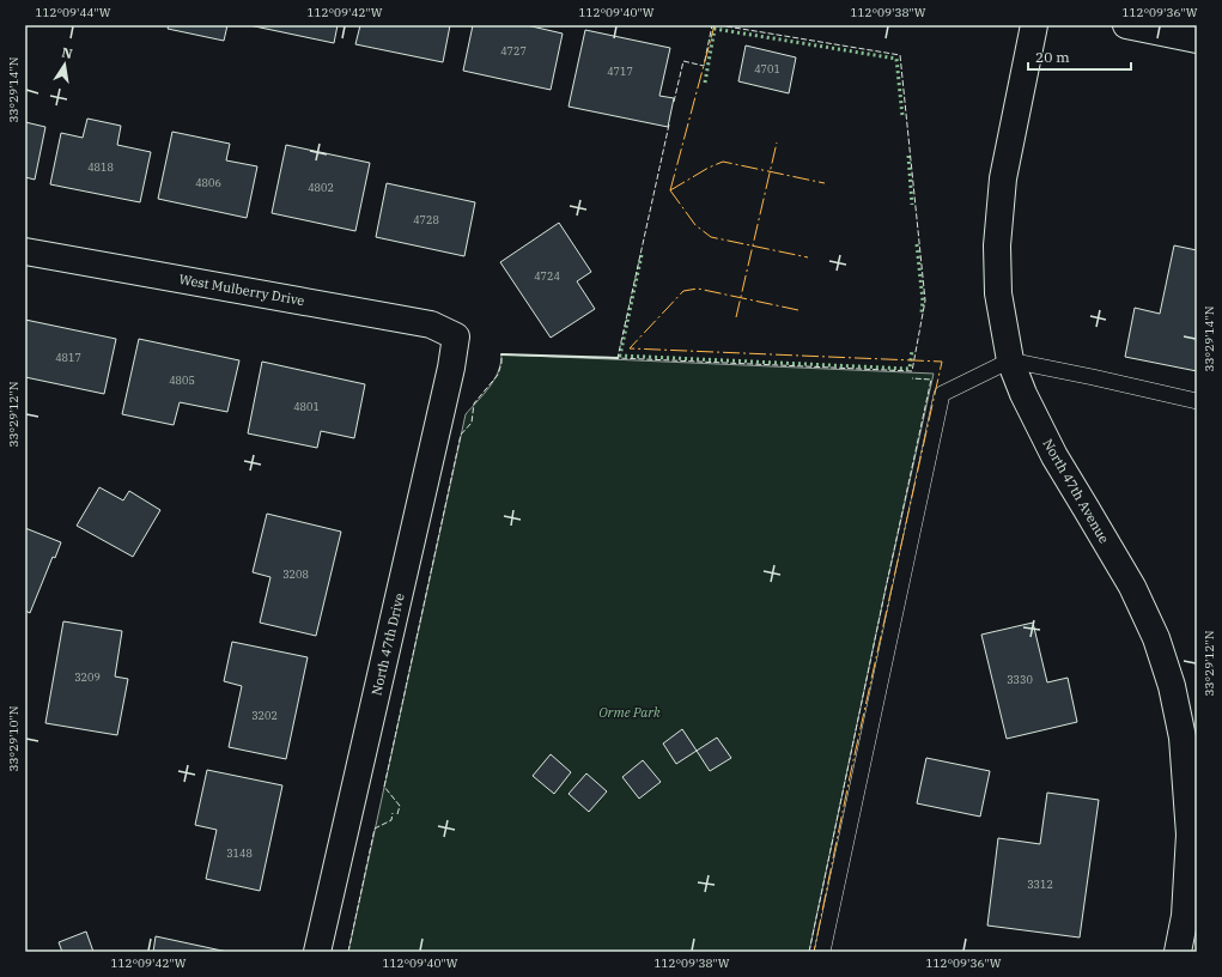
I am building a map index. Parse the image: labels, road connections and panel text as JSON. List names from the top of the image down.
{
  "streets": {
    "street": ["West Mulberry Drive", "North 47th Avenue", "North 47th Drive"]
  },
  "crossings": [
    ["West Mulberry Drive", "North 47th Drive"]
  ],
  "parks": ["Orme Park"],
  "house_numbers": [
    "4727",
    "4701",
    "4717",
    "4818",
    "4806",
    "4802",
    "4728",
    "4724",
    "4817",
    "4805",
    "4801",
    "3208",
    "3209",
    "3330",
    "3202",
    "3148",
    "3312"
  ],
  "scale_bar": "20 m",
  "north": "top",
  "coordinates": [
    "112°09'44\"W",
    "112°09'42\"W",
    "112°09'40\"W",
    "112°09'38\"W",
    "112°09'36\"W",
    "33°29'14\"N",
    "33°29'12\"N",
    "33°29'10\"N"
  ]
}
